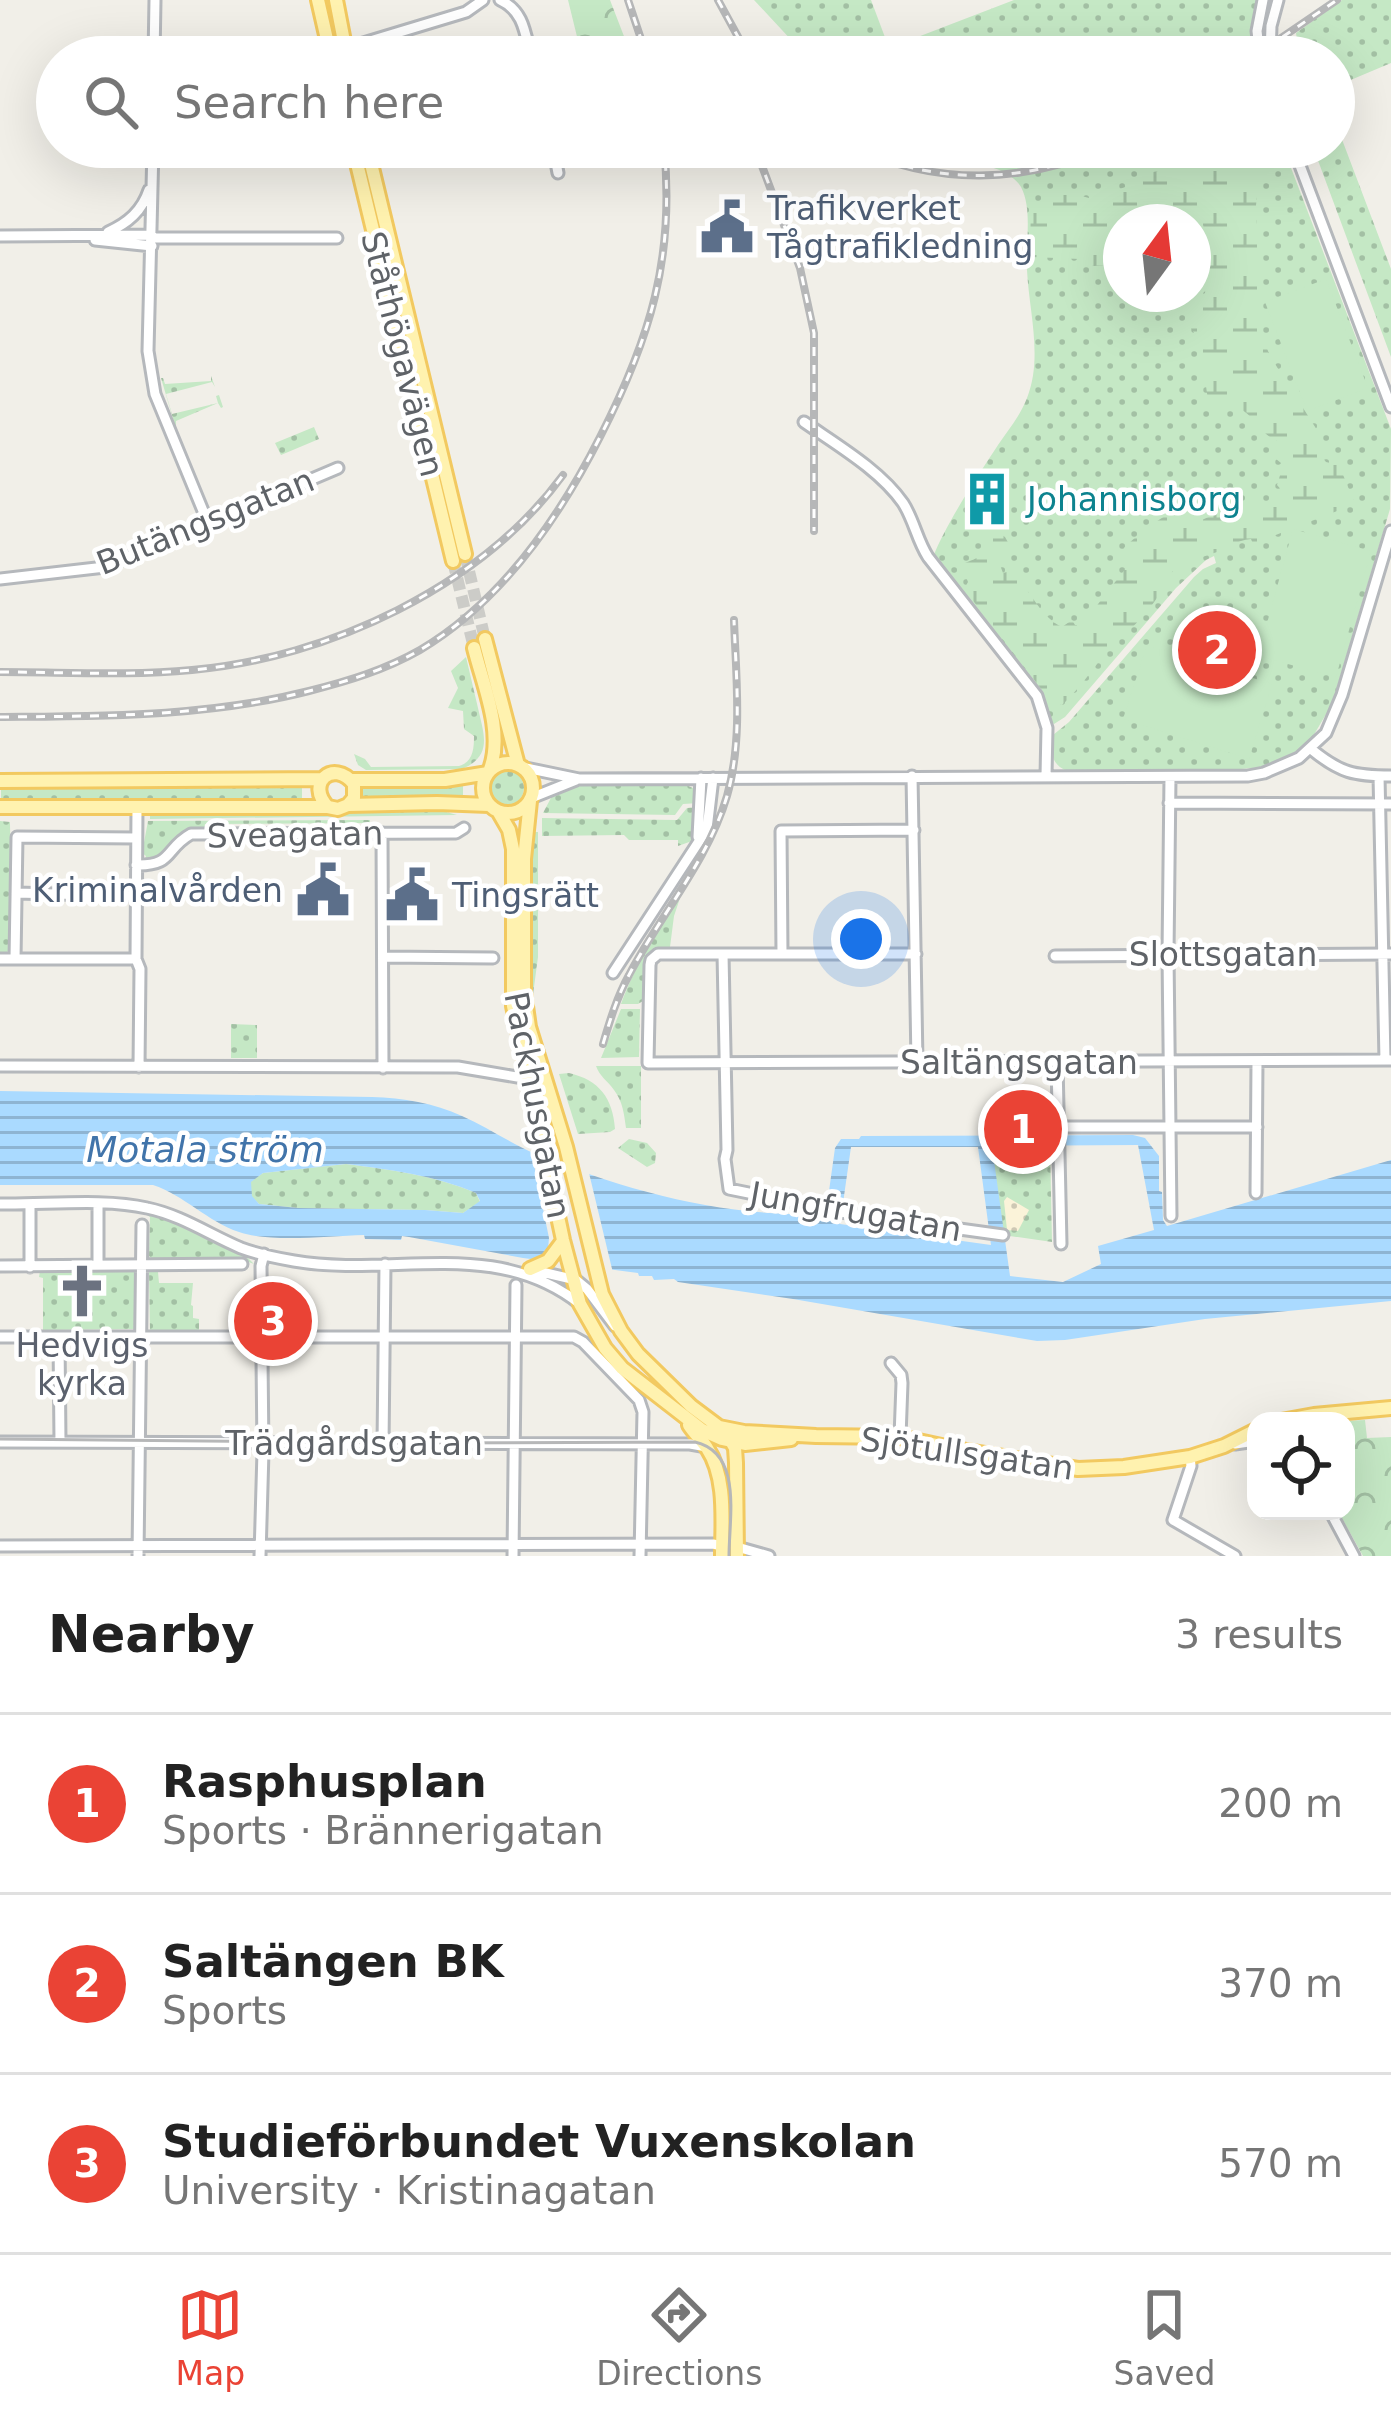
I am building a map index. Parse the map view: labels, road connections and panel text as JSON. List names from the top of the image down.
{
  "streets": {
    "main road": ["Ståthögavägen", "Packhusgatan", "Sjötullsgatan"],
    "street": [
      "Butängsgatan",
      "Sveagatan",
      "Slottsgatan",
      "Saltängsgatan",
      "Jungfrugatan",
      "Trädgårdsgatan"
    ]
  },
  "crossings": [
    ["Saltängsgatan", "Jungfrugatan"],
    ["Packhusgatan", "Sjötullsgatan"]
  ],
  "water": ["Motala ström"],
  "places": {
    "public building": ["Trafikverket Tågtrafikledning", "Kriminalvården", "Tingsrätt"],
    "building": ["Johannisborg"],
    "church": ["Hedvigs kyrka"]
  },
  "north": "top",
  "page": {
    "search": "Search here",
    "pins": ["2", "1", "3"],
    "heading": ["Nearby", "3 results"],
    "list": [
      {
        "mark": "1",
        "name": "Rasphusplan",
        "note": "Sports · Brännerigatan",
        "value": "200 m"
      },
      {
        "mark": "2",
        "name": "Saltängen BK",
        "note": "Sports",
        "value": "370 m"
      },
      {
        "mark": "3",
        "name": "Studieförbundet Vuxenskolan",
        "note": "University · Kristinagatan",
        "value": "570 m"
      }
    ],
    "nav": ["Map", "Directions", "Saved"]
  }
}
